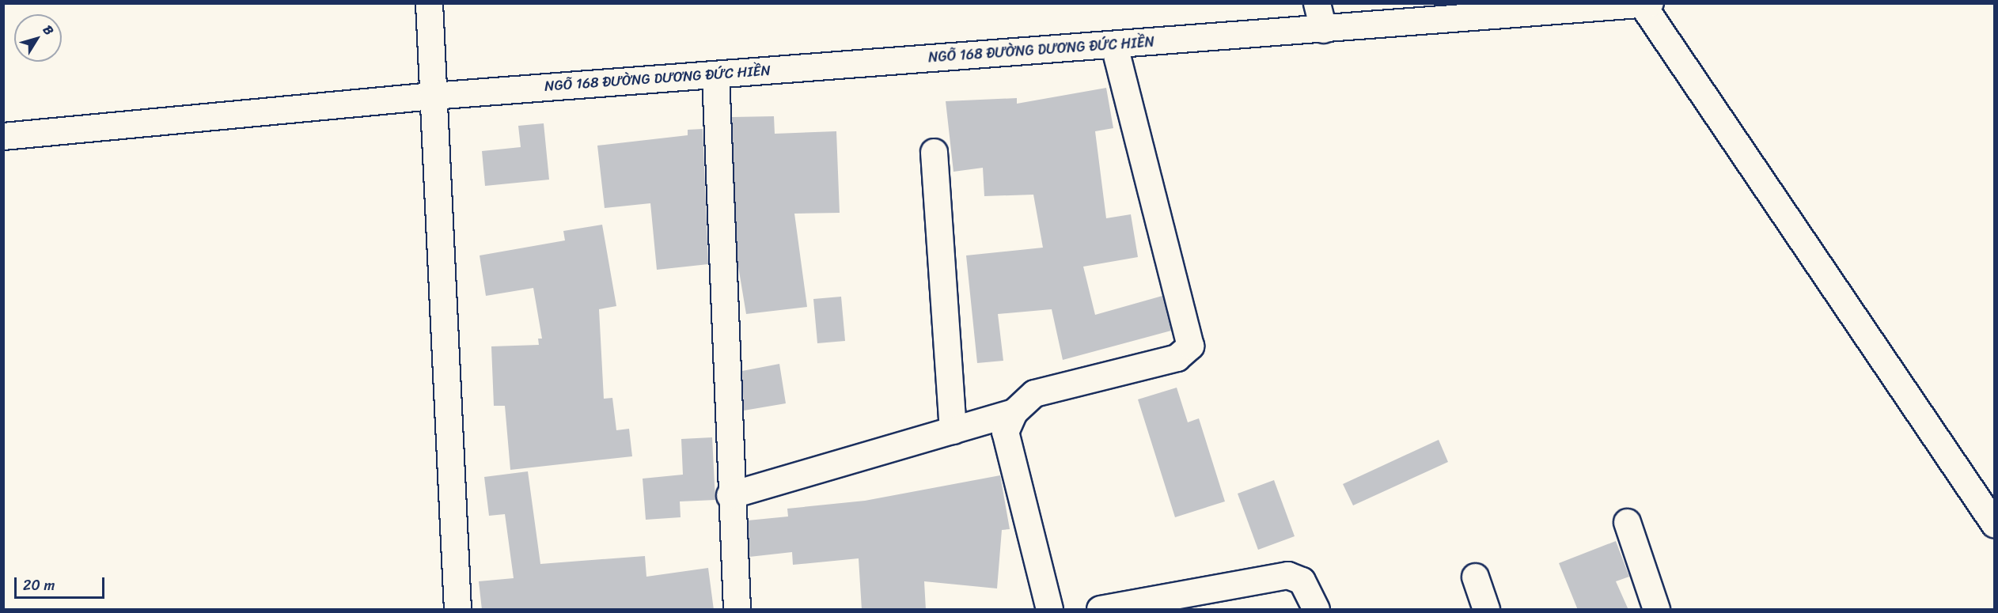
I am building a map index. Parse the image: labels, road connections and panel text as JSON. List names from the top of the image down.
{
  "streets": {
    "street": ["NGÕ 168 ĐƯỜNG DƯƠNG ĐỨC HIỀN"]
  },
  "scale_bar": "20 m",
  "north": "top right"
}
